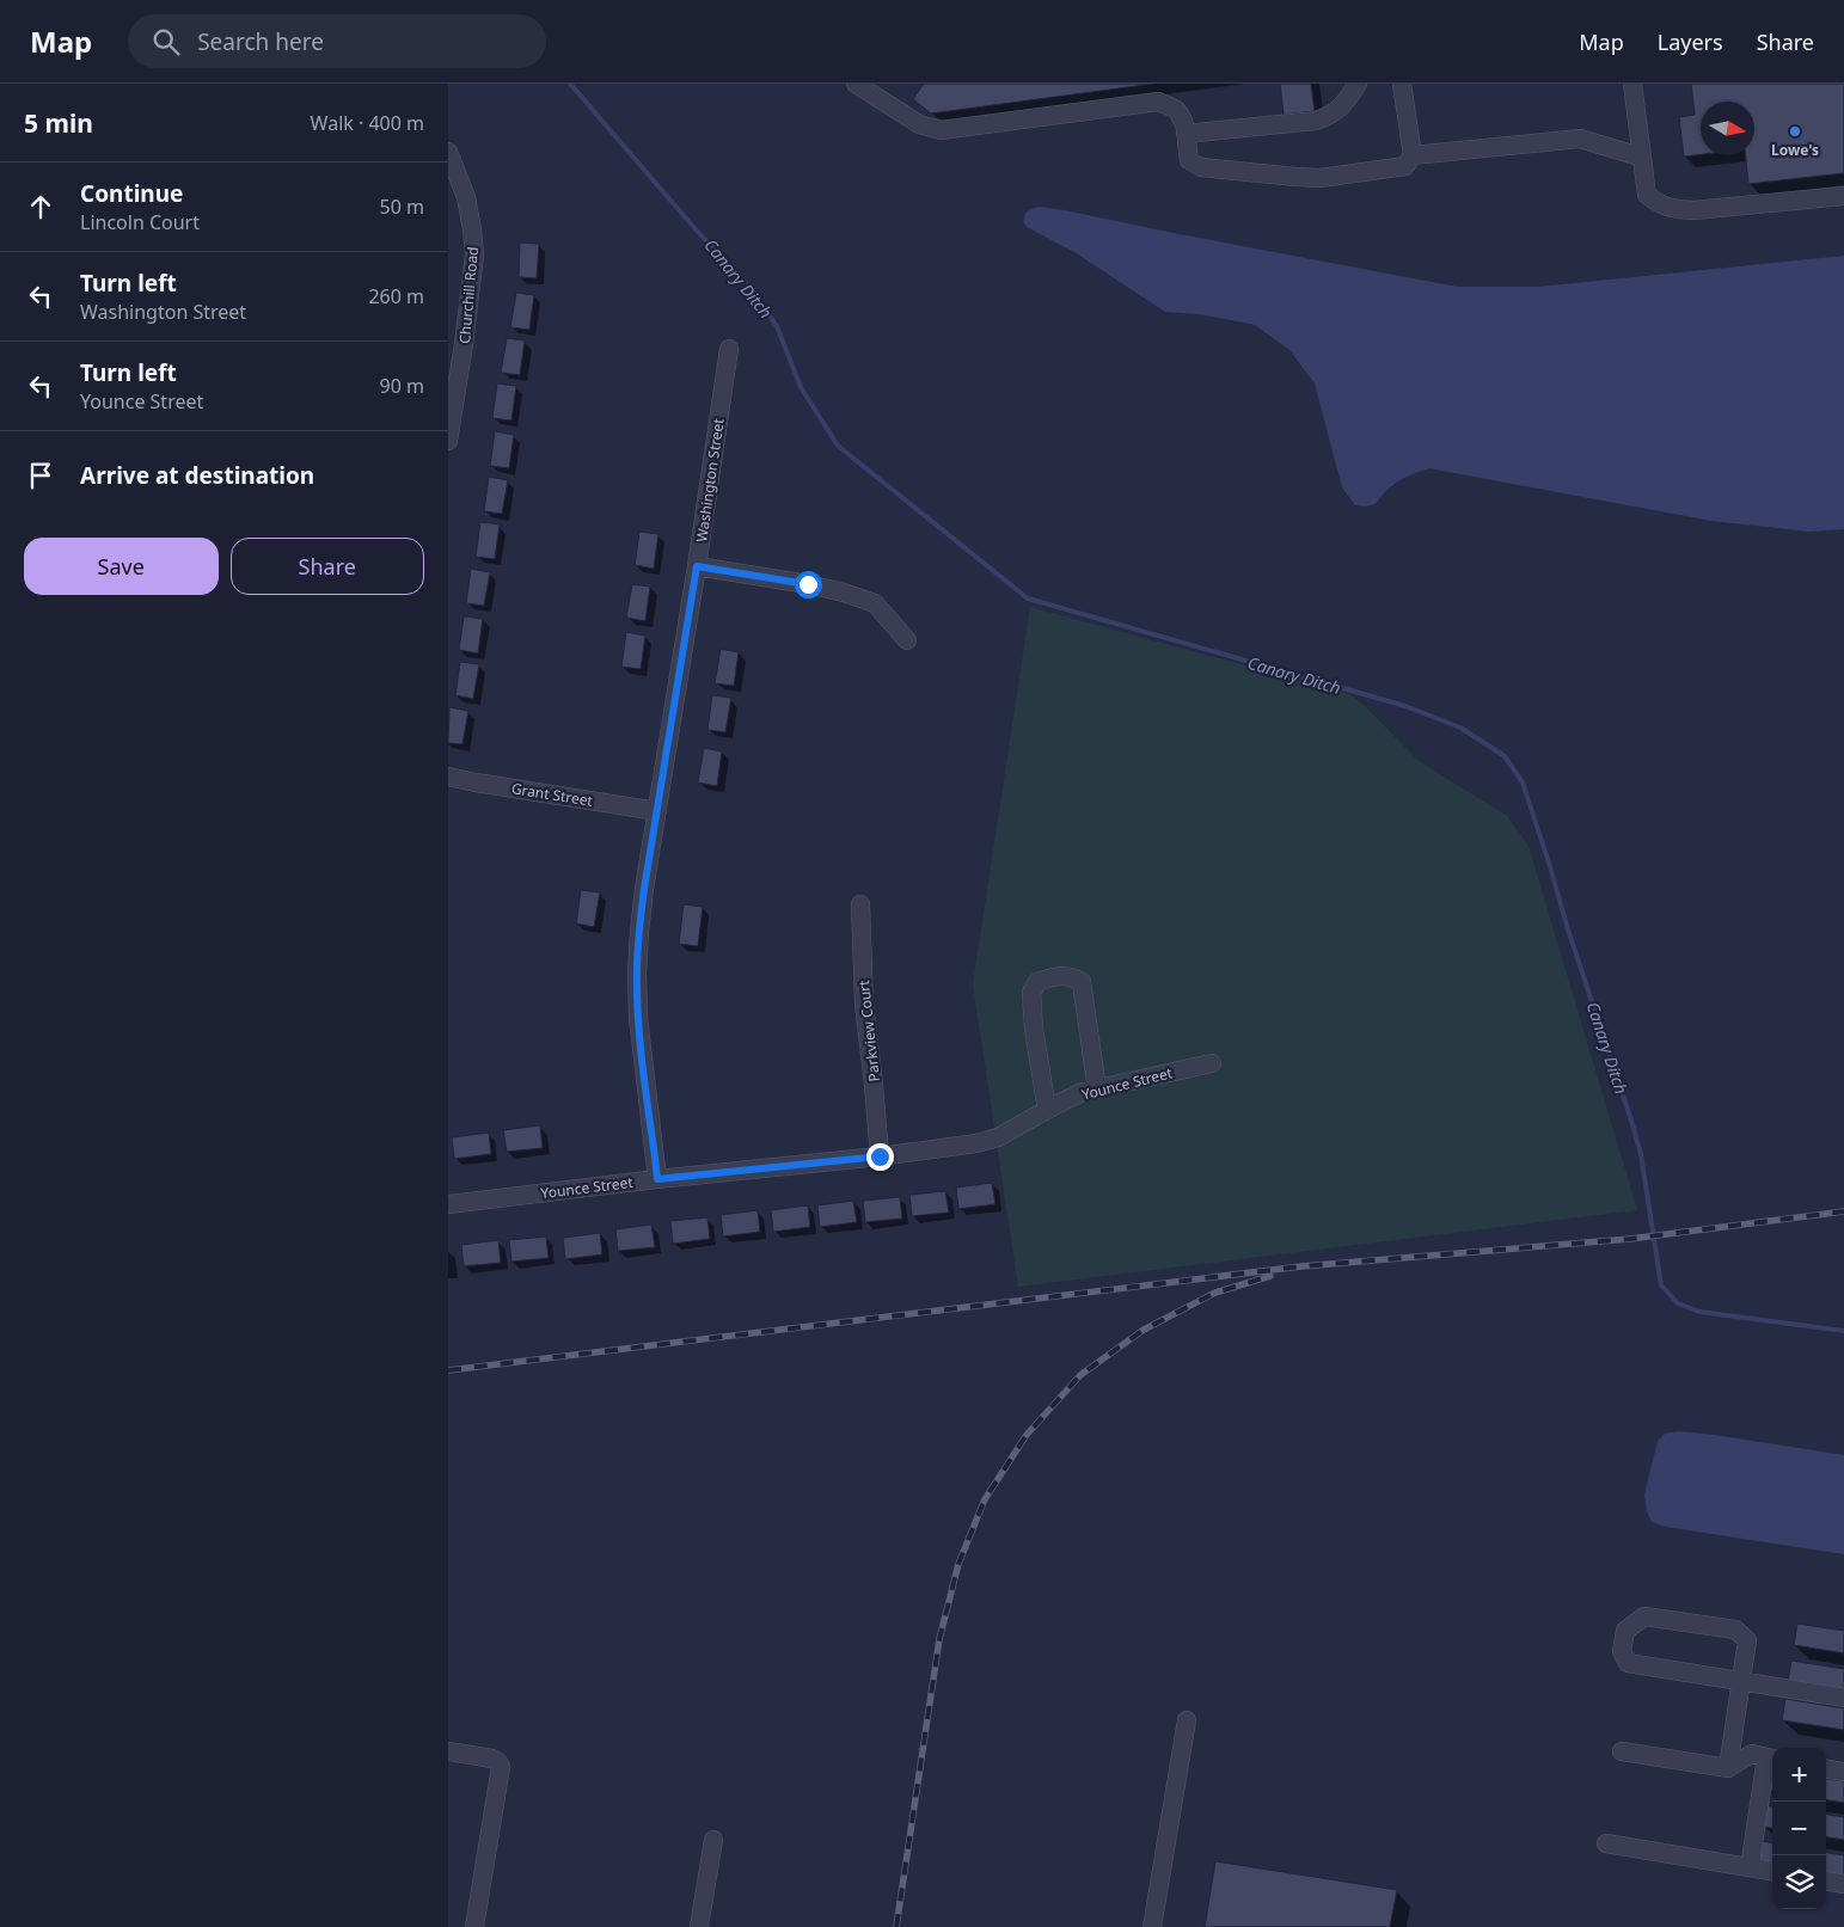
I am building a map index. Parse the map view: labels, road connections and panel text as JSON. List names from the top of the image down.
{
  "streets": {
    "street": [
      "Churchill Road",
      "Washington Street",
      "Grant Street",
      "Parkview Court",
      "Younce Street"
    ]
  },
  "crossings": [
    ["Washington Street", "Grant Street"],
    ["Washington Street", "Younce Street"],
    ["Parkview Court", "Younce Street"]
  ],
  "water": ["Canary Ditch"],
  "places": ["Lowe's"],
  "north": "right",
  "page": {
    "header": "Map",
    "search": "Search here",
    "nav": ["Map", "Layers", "Share"],
    "heading": ["5 min", "Walk · 400 m"],
    "list": [
      ["Continue", "Lincoln Court", "50 m"],
      ["Turn left", "Washington Street", "260 m"],
      ["Turn left", "Younce Street", "90 m"],
      "Arrive at destination"
    ],
    "buttons": ["Save", "Share"],
    "map_buttons": ["+", "−"]
  }
}
